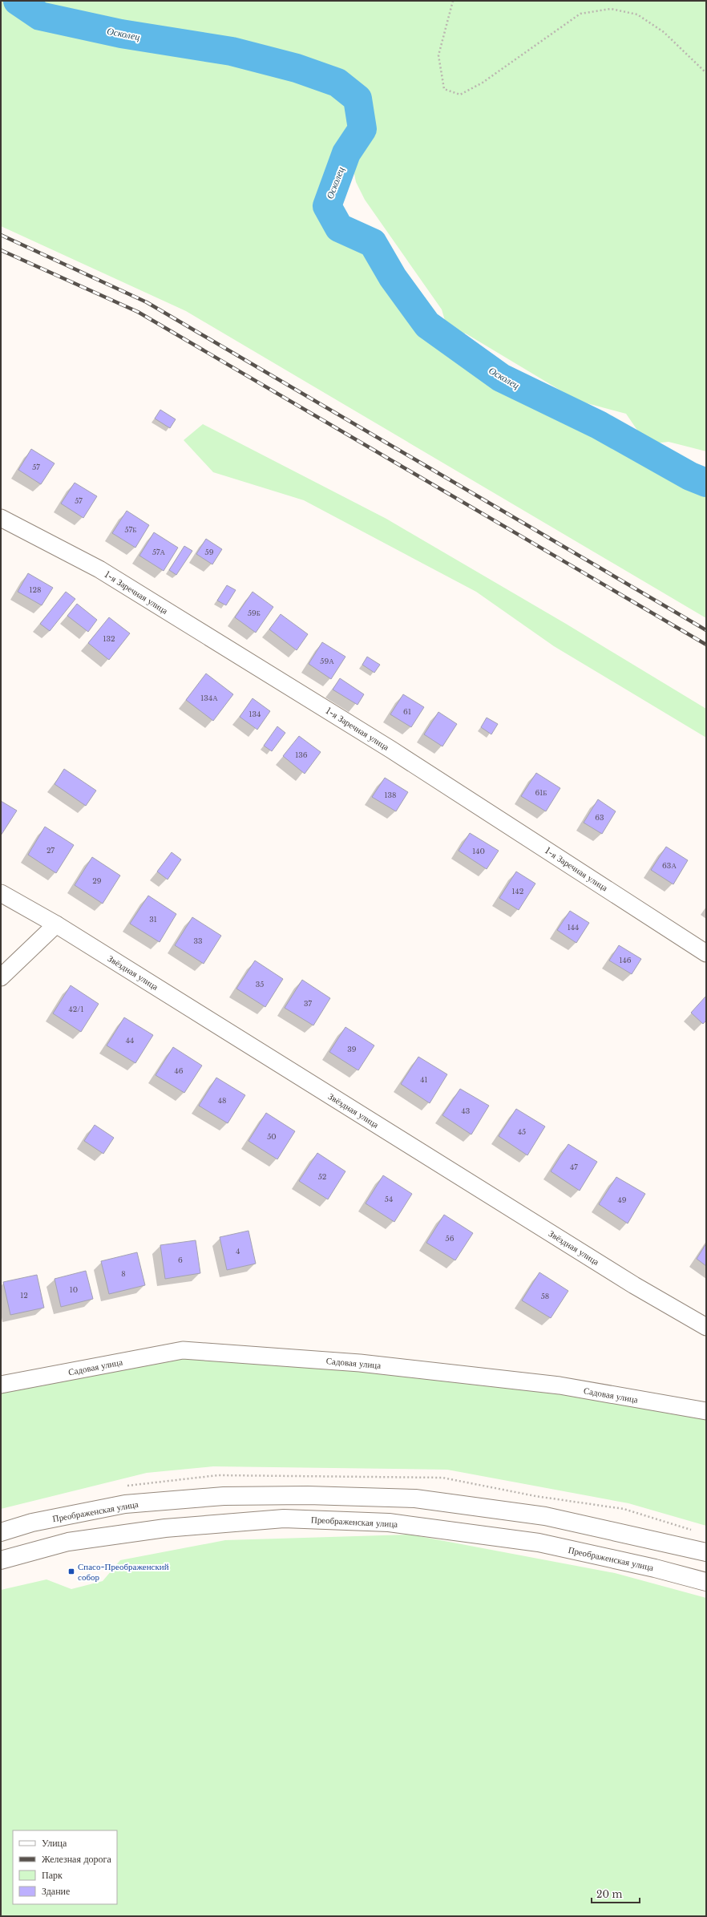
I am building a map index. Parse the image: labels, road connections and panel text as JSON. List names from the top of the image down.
{
  "streets": {
    "main road": ["Преображенская улица"],
    "street": ["1-я Заречная улица", "Звёздная улица", "Садовая улица"]
  },
  "water": ["Осколец"],
  "places": {
    "transit": ["Спасо-Преображенский собор"]
  },
  "house_numbers": [
    "57",
    "57",
    "57Б",
    "57А",
    "59",
    "128",
    "59Б",
    "132",
    "59А",
    "134А",
    "61",
    "134",
    "136",
    "61Б",
    "138",
    "63",
    "27",
    "140",
    "63А",
    "29",
    "142",
    "31",
    "144",
    "33",
    "146",
    "35",
    "37",
    "42/1",
    "44",
    "39",
    "46",
    "41",
    "48",
    "43",
    "45",
    "50",
    "47",
    "52",
    "54",
    "49",
    "56",
    "4",
    "6",
    "8",
    "10",
    "12",
    "58"
  ],
  "legend": [
    "Улица",
    "Железная дорога",
    "Парк",
    "Здание"
  ],
  "scale_bar": "20 m"
}
